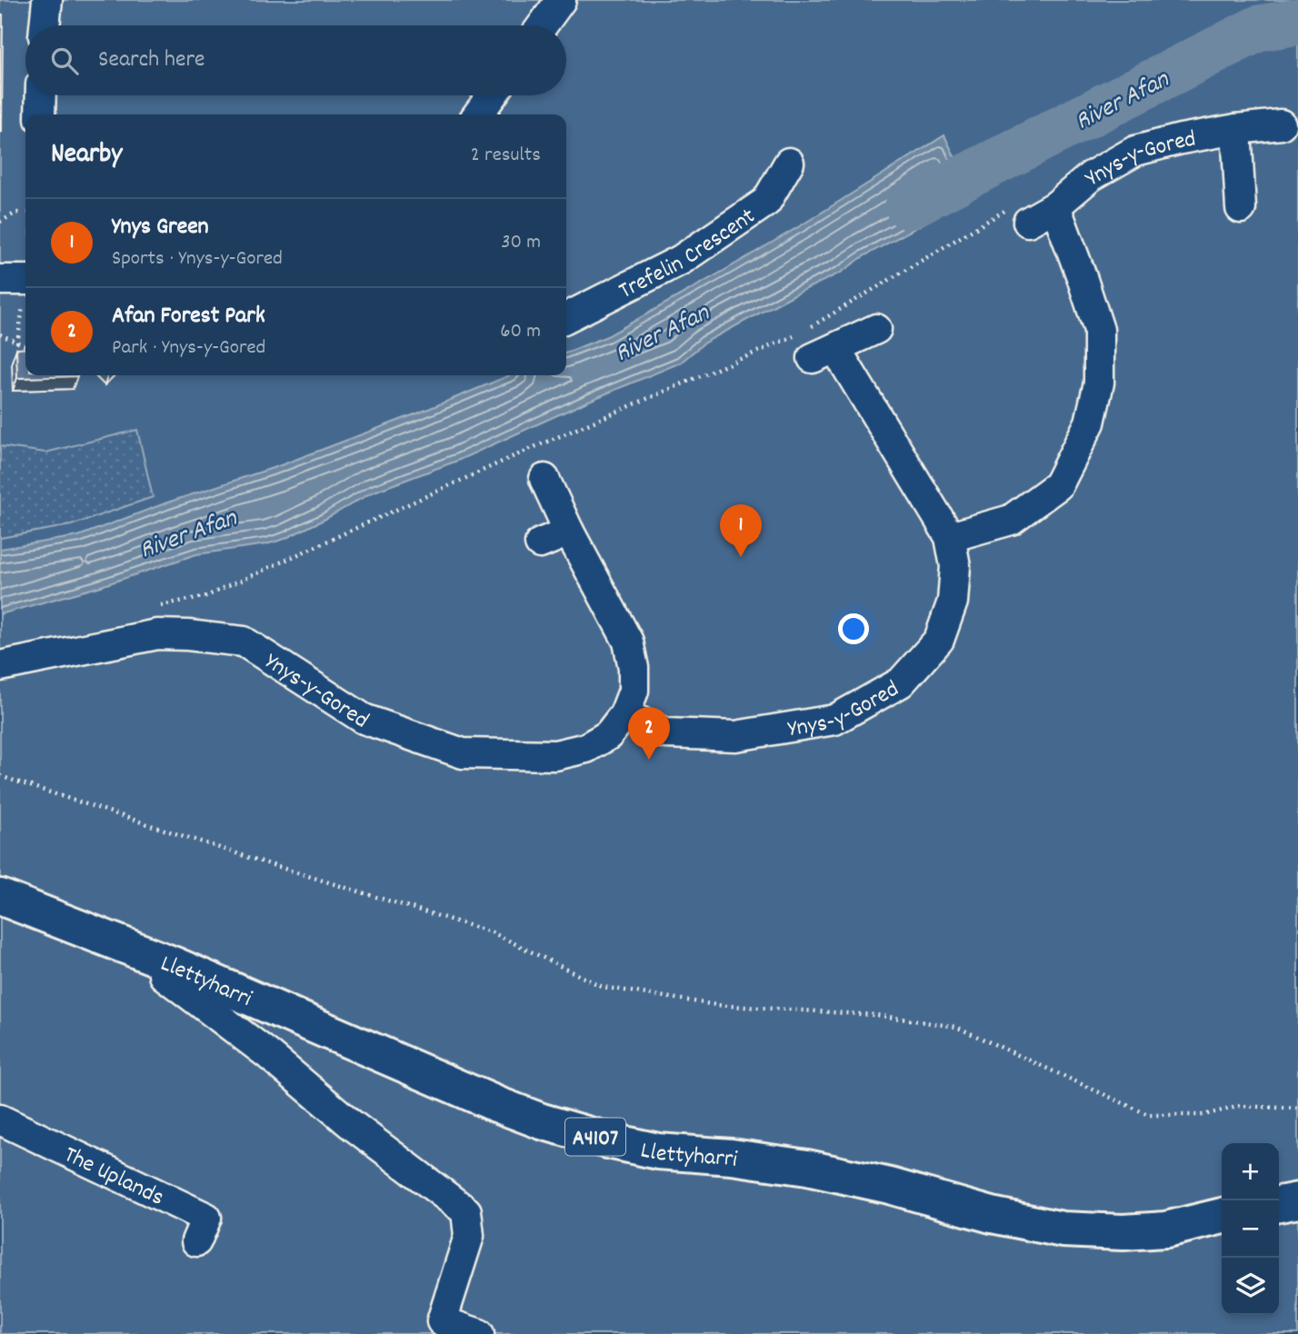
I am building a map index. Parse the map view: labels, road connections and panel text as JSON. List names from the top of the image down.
{
  "streets": {
    "main road": ["Llettyharri", "A4107"],
    "street": ["Ynys-y-Gored", "Trefelin Crescent", "The Uplands"]
  },
  "water": ["River Afan"],
  "page": {
    "search": "Search here",
    "heading": ["Nearby", "2 results"],
    "list": [
      {
        "mark": "1",
        "name": "Ynys Green",
        "note": "Sports · Ynys-y-Gored",
        "value": "30 m"
      },
      {
        "mark": "2",
        "name": "Afan Forest Park",
        "note": "Park · Ynys-y-Gored",
        "value": "60 m"
      }
    ],
    "pins": ["1", "2"],
    "map_buttons": ["+", "−"]
  }
}
